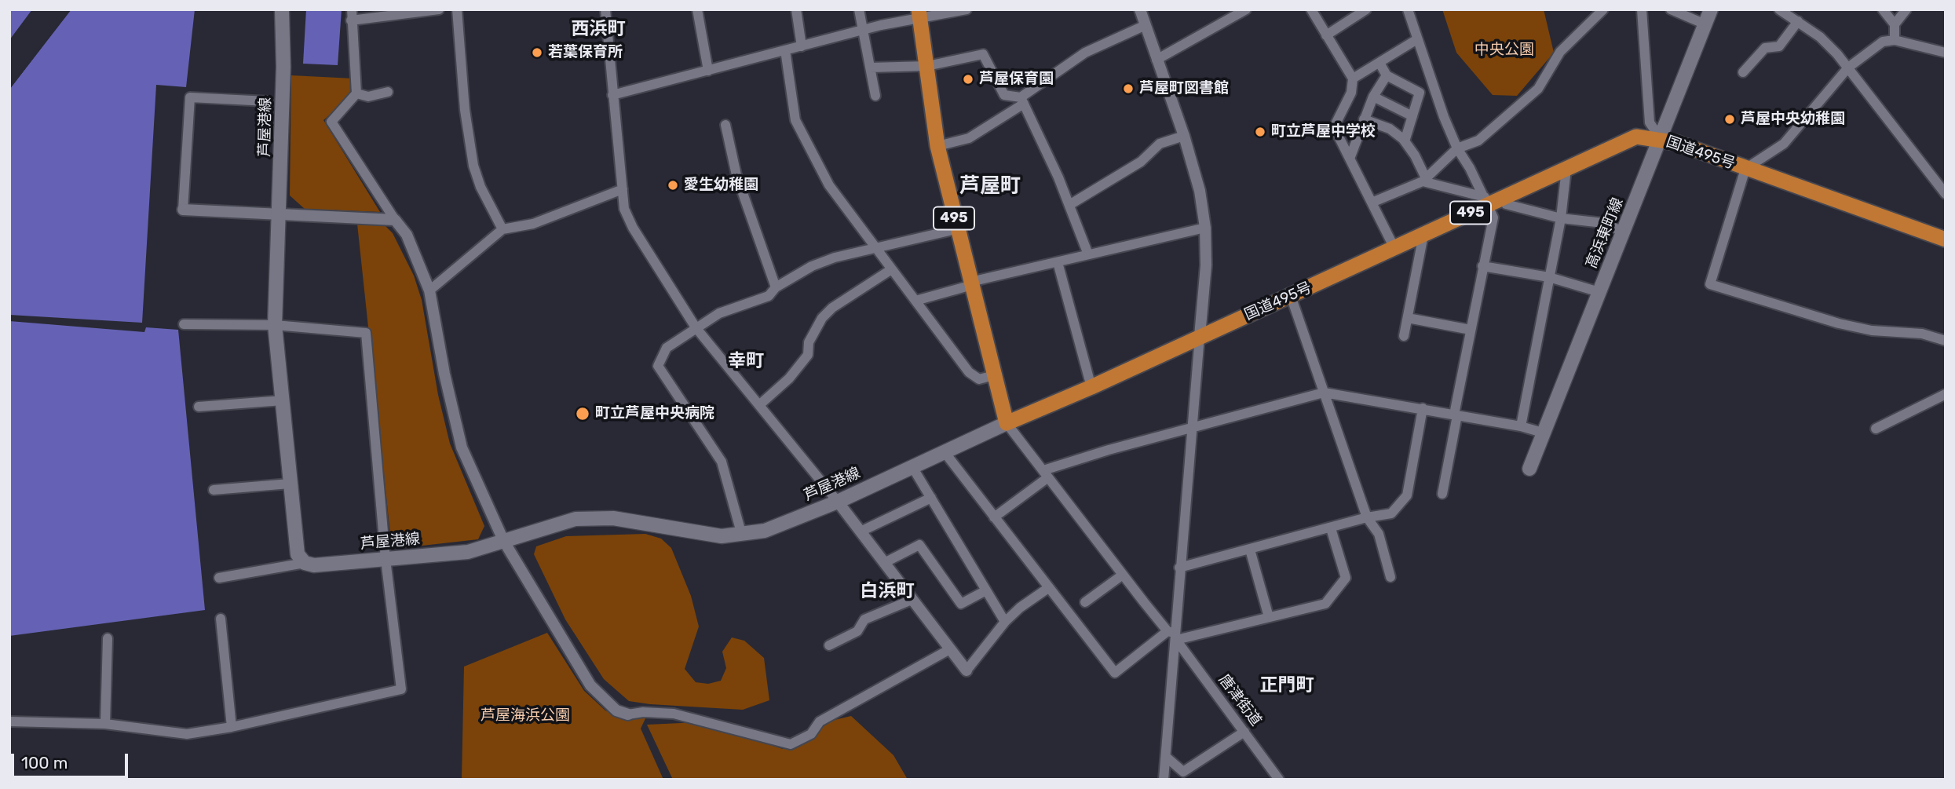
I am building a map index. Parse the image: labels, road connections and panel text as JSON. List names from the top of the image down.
{
  "streets": {
    "highway": ["国道495号", "495"],
    "main road": ["芦屋港線", "高浜東町線"],
    "street": ["唐津街道"]
  },
  "crossings": [
    ["芦屋港線", "国道495号"],
    ["芦屋港線", "495"],
    ["芦屋港線", "唐津街道"],
    ["国道495号", "495"],
    ["国道495号", "高浜東町線"],
    ["国道495号", "唐津街道"],
    ["495", "唐津街道"]
  ],
  "districts": [
    "西浜町",
    "芦屋町",
    "幸町",
    "白浜町",
    "正門町"
  ],
  "parks": ["中央公園", "芦屋海浜公園"],
  "places": [
    "若葉保育所",
    "芦屋保育園",
    "芦屋町図書館",
    "芦屋中央幼稚園",
    "町立芦屋中学校",
    "愛生幼稚園",
    "町立芦屋中央病院"
  ],
  "scale_bar": "100 m"
}
